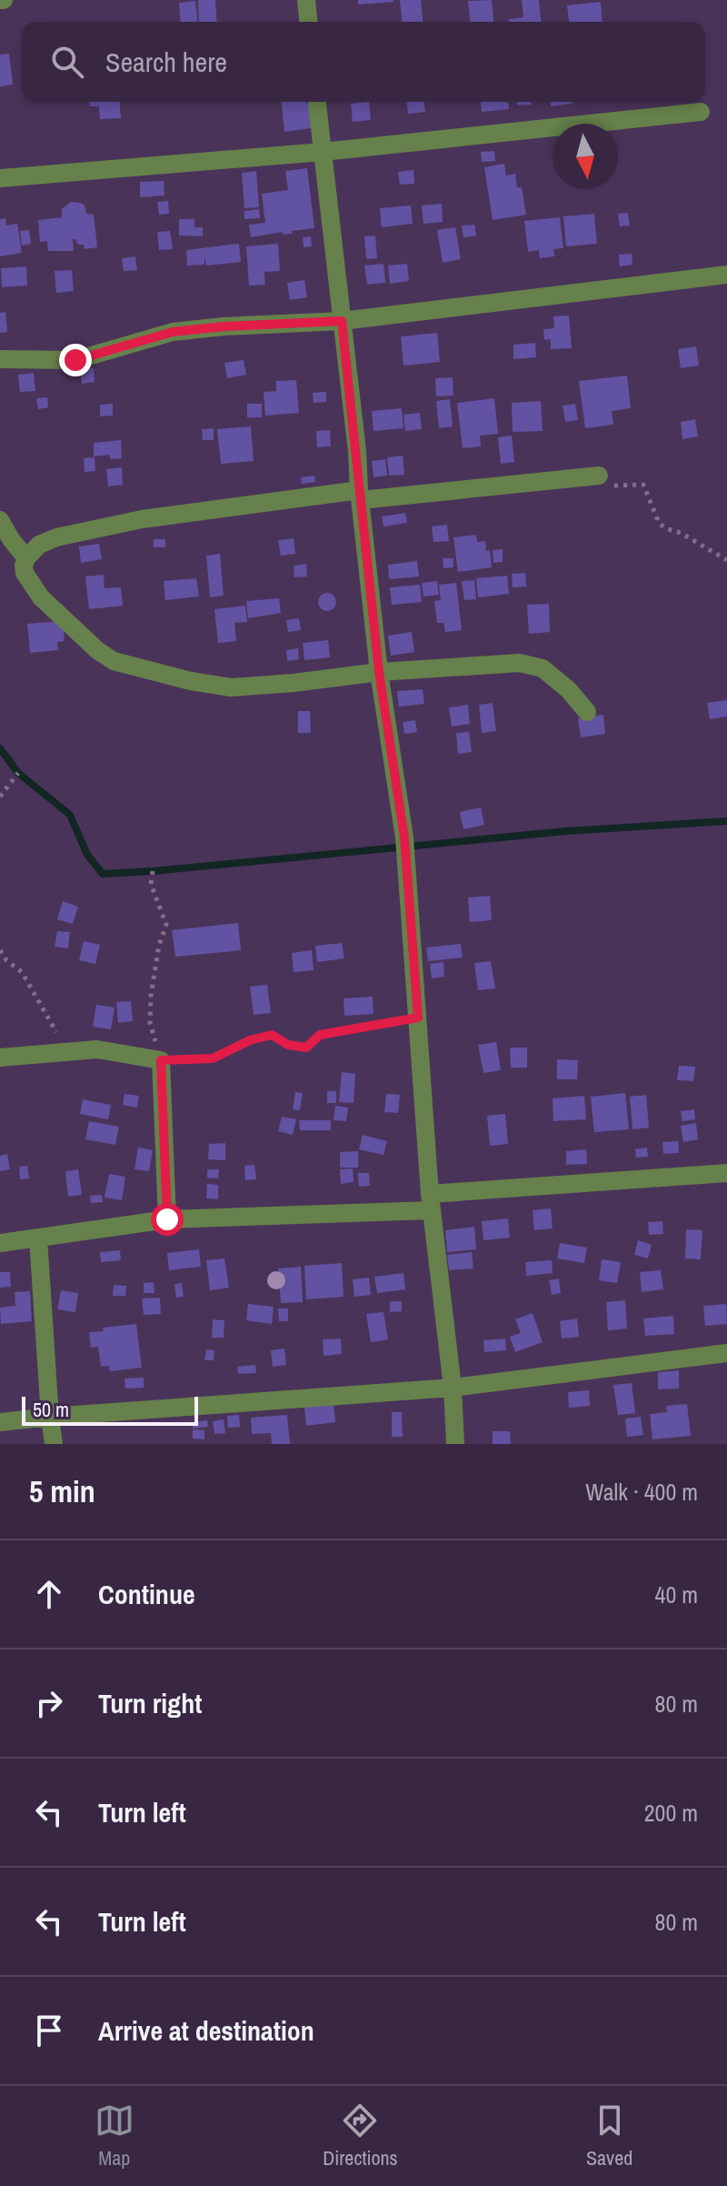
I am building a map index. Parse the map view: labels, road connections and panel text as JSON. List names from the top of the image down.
{
  "scale_bar": "50 m",
  "north": "bottom",
  "page": {
    "search": "Search here",
    "scale": "50 m",
    "heading": ["5 min", "Walk · 400 m"],
    "list": [
      ["Continue", "40 m"],
      ["Turn right", "80 m"],
      ["Turn left", "200 m"],
      ["Turn left", "80 m"],
      "Arrive at destination"
    ],
    "nav": ["Map", "Directions", "Saved"]
  }
}
